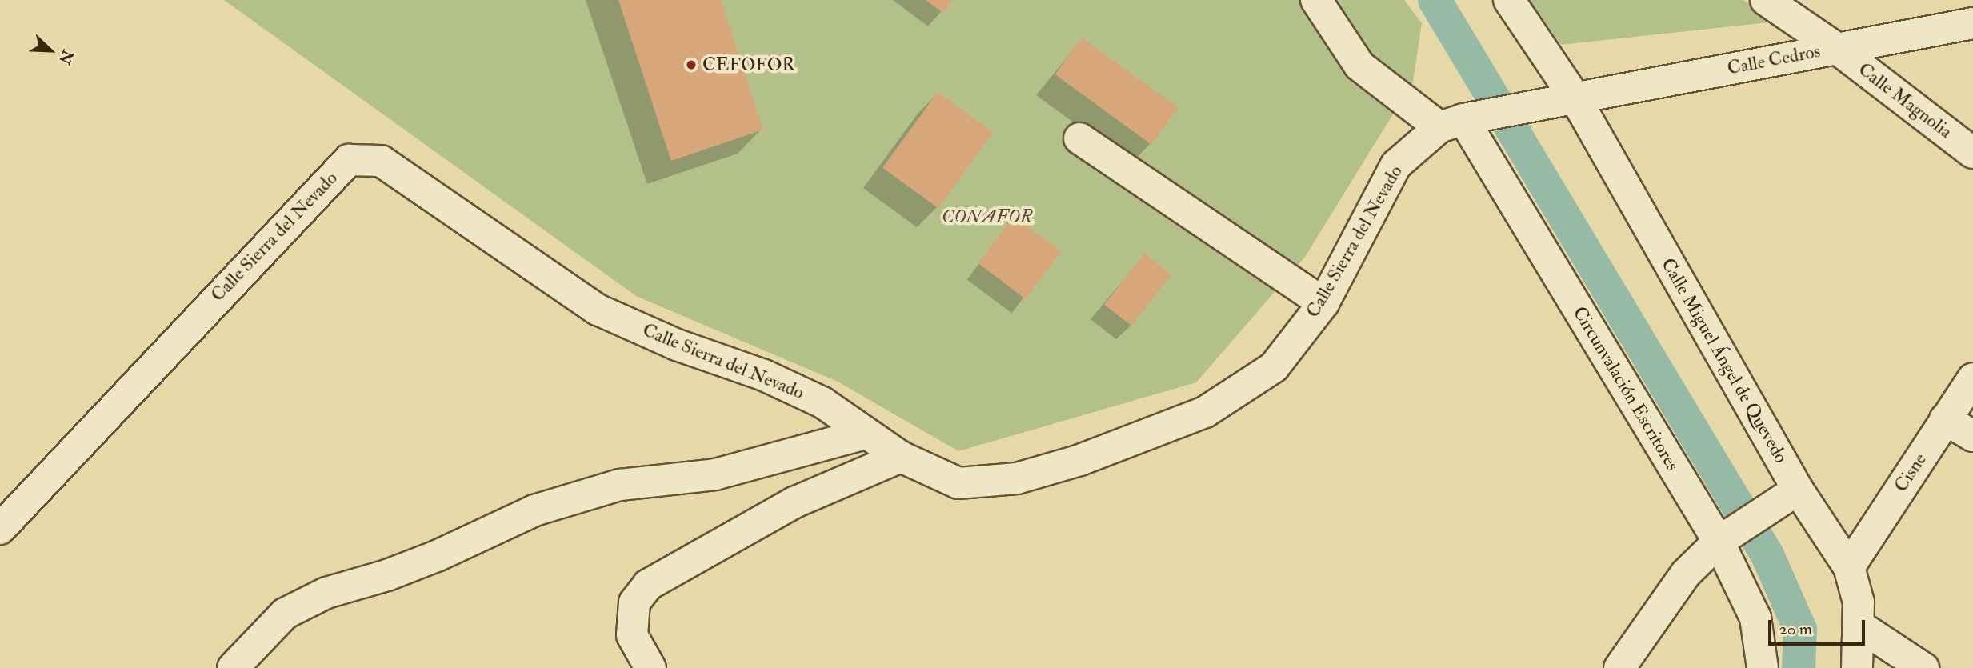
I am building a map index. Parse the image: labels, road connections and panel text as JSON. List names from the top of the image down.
{
  "streets": {
    "street": [
      "Calle Cedros",
      "Calle Magnolia",
      "Calle Sierra del Nevado",
      "Calle Miguel Ángel de Quevedo",
      "Circunvalación Escritores",
      "Cisne"
    ]
  },
  "crossings": [
    ["Calle Cedros", "Calle Magnolia"],
    ["Calle Cedros", "Calle Miguel Ángel de Quevedo"],
    ["Calle Sierra del Nevado", "Circunvalación Escritores"],
    ["Calle Miguel Ángel de Quevedo", "Cisne"]
  ],
  "parks": ["CONAFOR"],
  "places": ["CEFOFOR"],
  "scale_bar": "20 m",
  "north": "bottom right"
}
